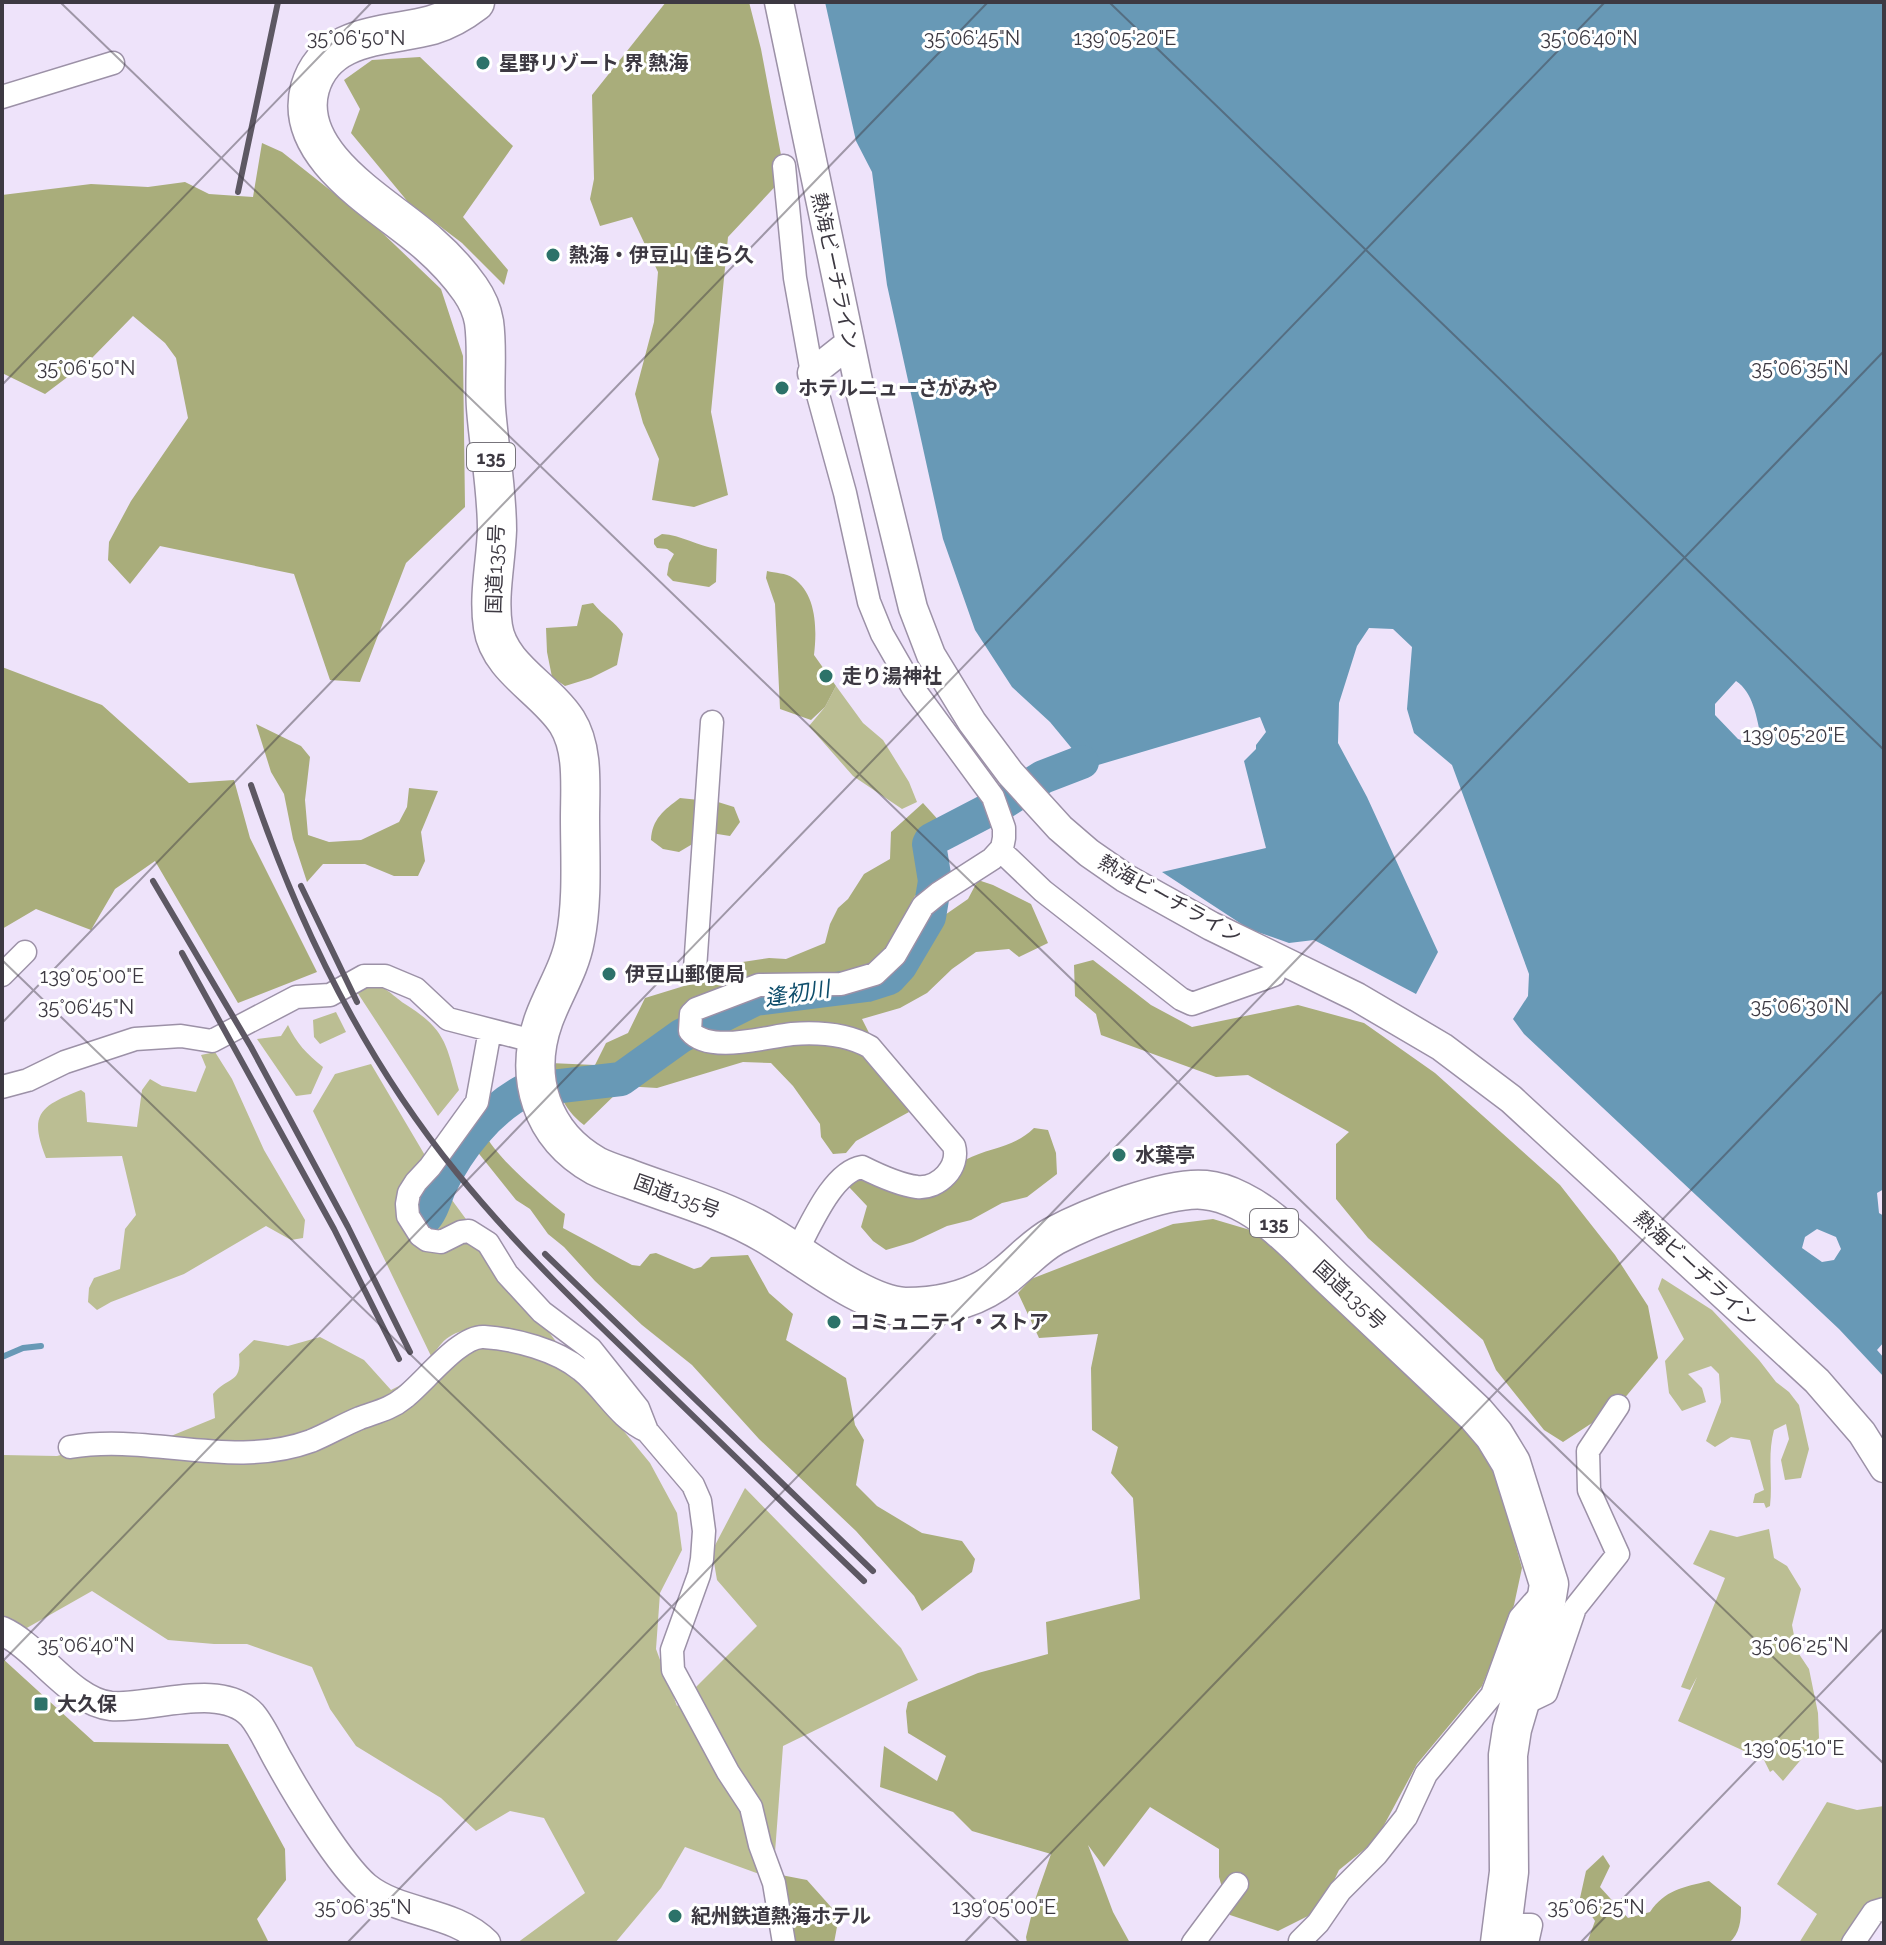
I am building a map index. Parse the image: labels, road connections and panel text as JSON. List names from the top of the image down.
{
  "streets": {
    "highway": ["135", "国道135号"],
    "street": ["熱海ビーチライン"]
  },
  "water": ["逢初川"],
  "places": {
    "other": [
      "星野リゾート 界 熱海",
      "熱海・伊豆山 佳ら久",
      "ホテルニューさがみや",
      "走り湯神社",
      "伊豆山郵便局",
      "水葉亭",
      "コミュ二ティ・ストア",
      "紀州鉄道熱海ホテル"
    ],
    "transit": ["大久保"]
  },
  "coordinates": [
    "139°05'20\"E",
    "35°06'50\"N",
    "35°06'45\"N",
    "35°06'40\"N",
    "35°06'35\"N",
    "139°05'00\"E",
    "35°06'30\"N",
    "35°06'25\"N",
    "139°05'10\"E"
  ]
}
